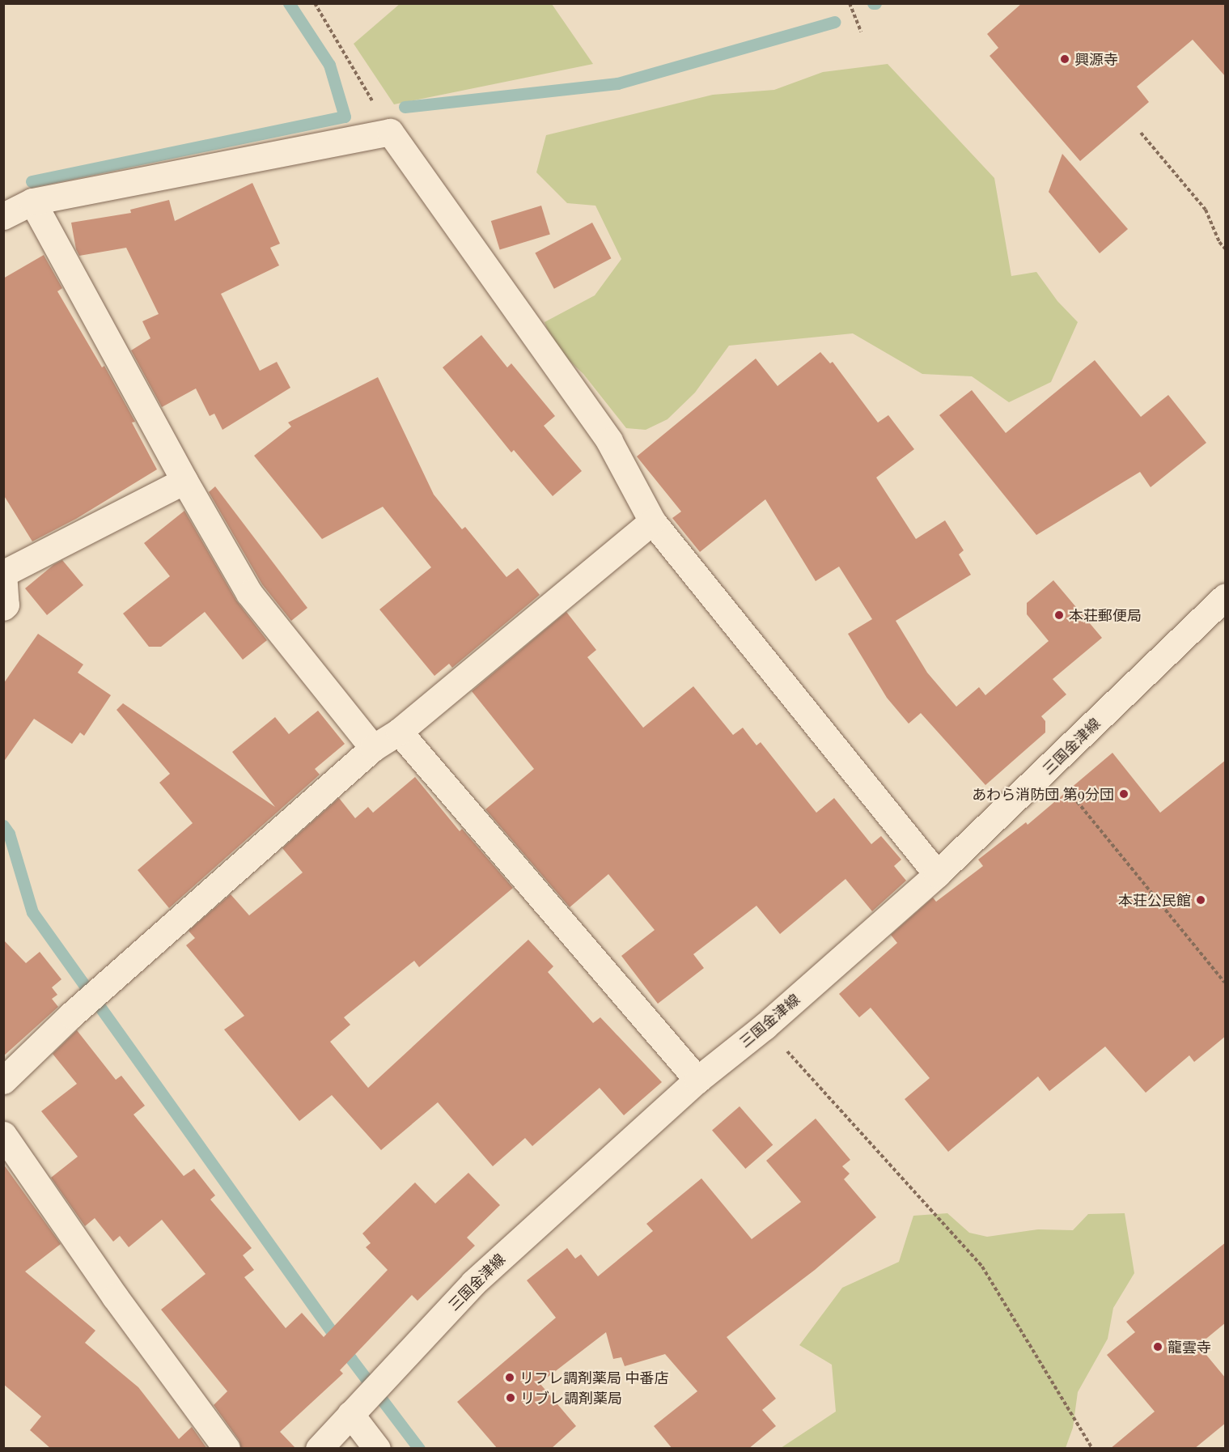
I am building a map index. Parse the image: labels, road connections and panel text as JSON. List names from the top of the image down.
{
  "streets": {
    "street": ["三国金津線"]
  },
  "places": [
    "興源寺",
    "本荘郵便局",
    "あわら消防団 第9分団",
    "本荘公民館",
    "龍雲寺",
    "リフレ調剤薬局 中番店",
    "リブレ調剤薬局"
  ]
}
